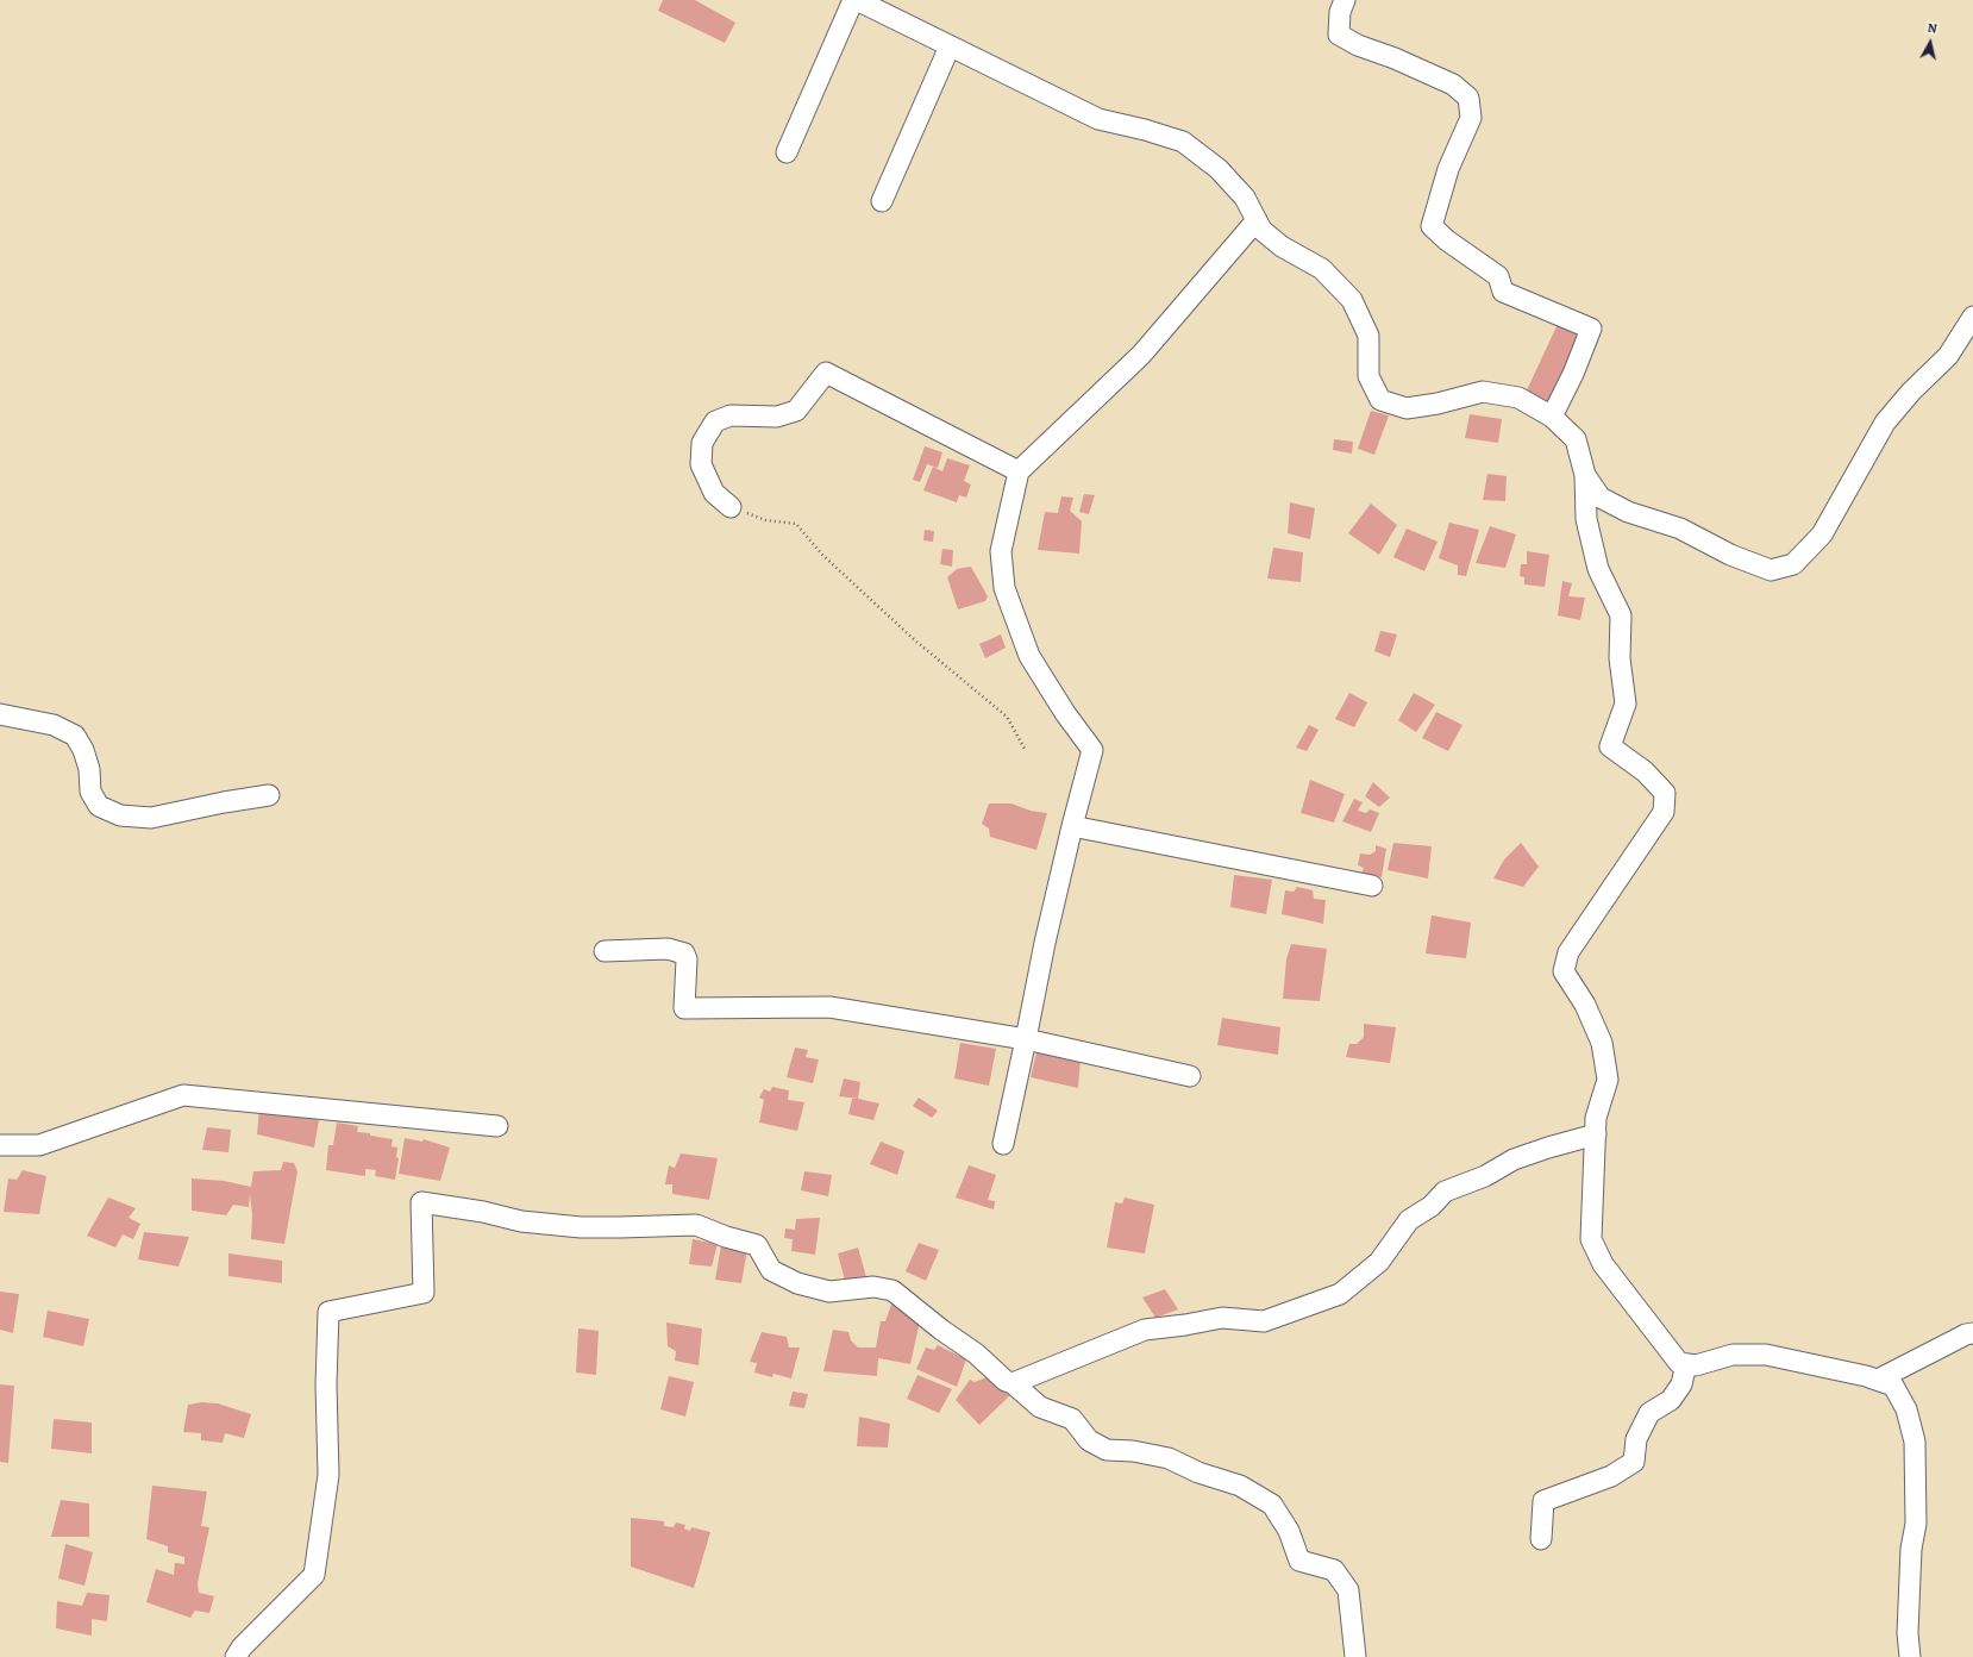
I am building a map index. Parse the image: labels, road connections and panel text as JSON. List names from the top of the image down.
{
  "north": "top"
}
